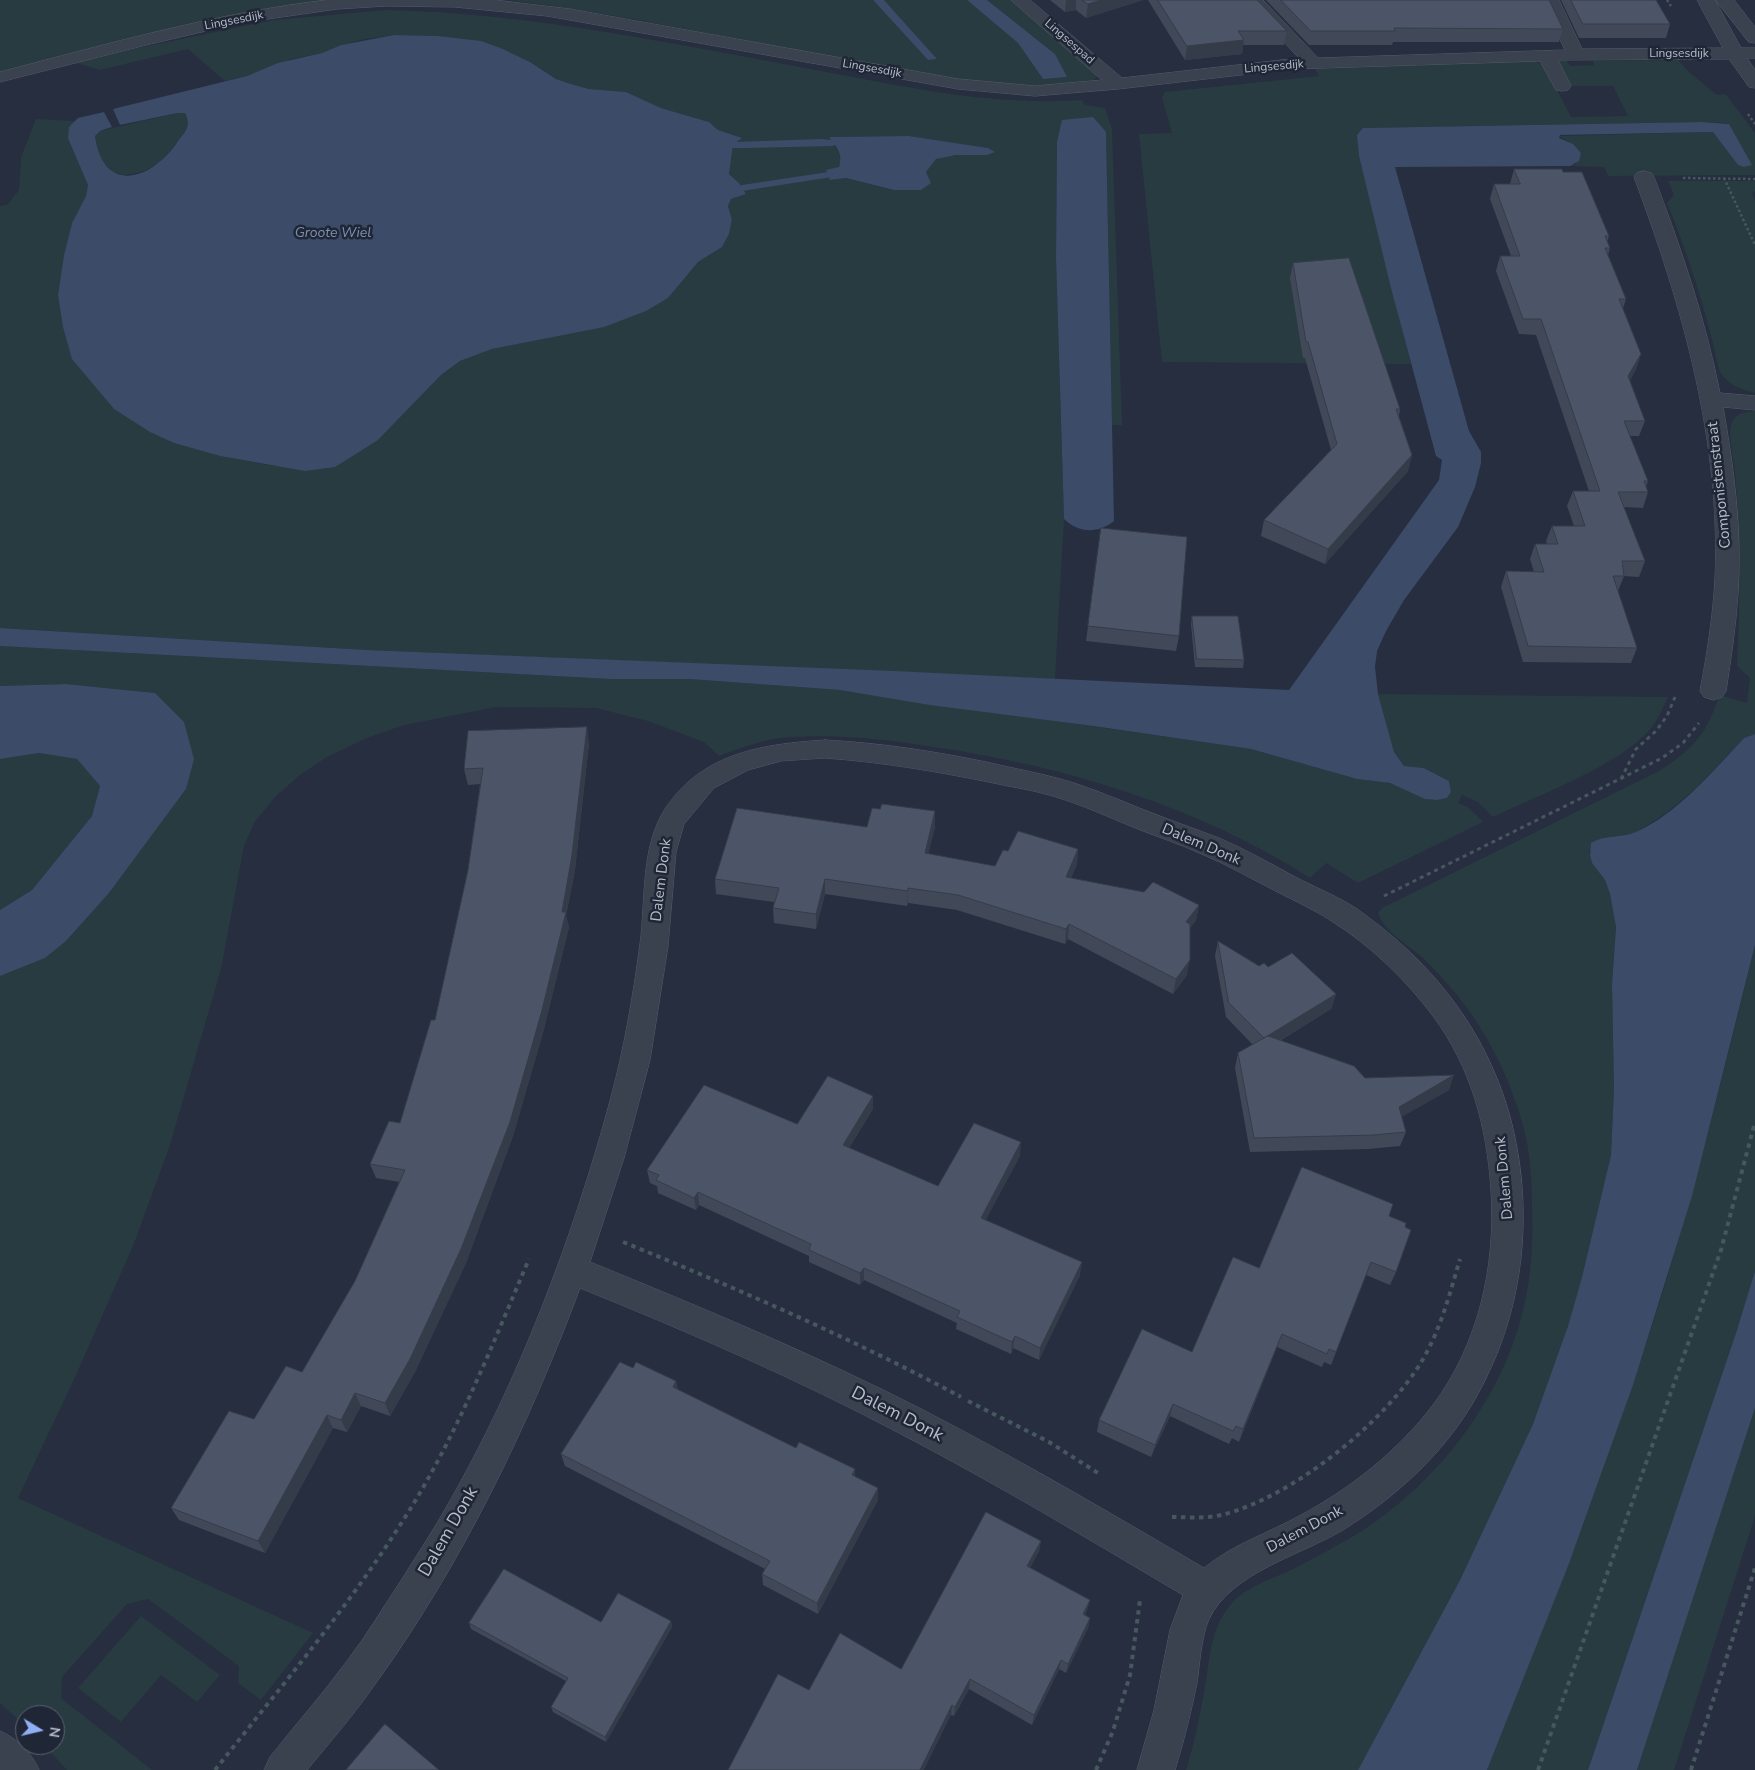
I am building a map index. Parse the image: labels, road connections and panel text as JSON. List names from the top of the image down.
{
  "streets": {
    "street": [
      "Lingsesdijk",
      "Lingsespad",
      "Componistenstraat",
      "Dalem Donk"
    ]
  },
  "crossings": [
    ["Lingsesdijk", "Lingsespad"]
  ],
  "water": ["Groote Wiel"],
  "north": "right"
}
